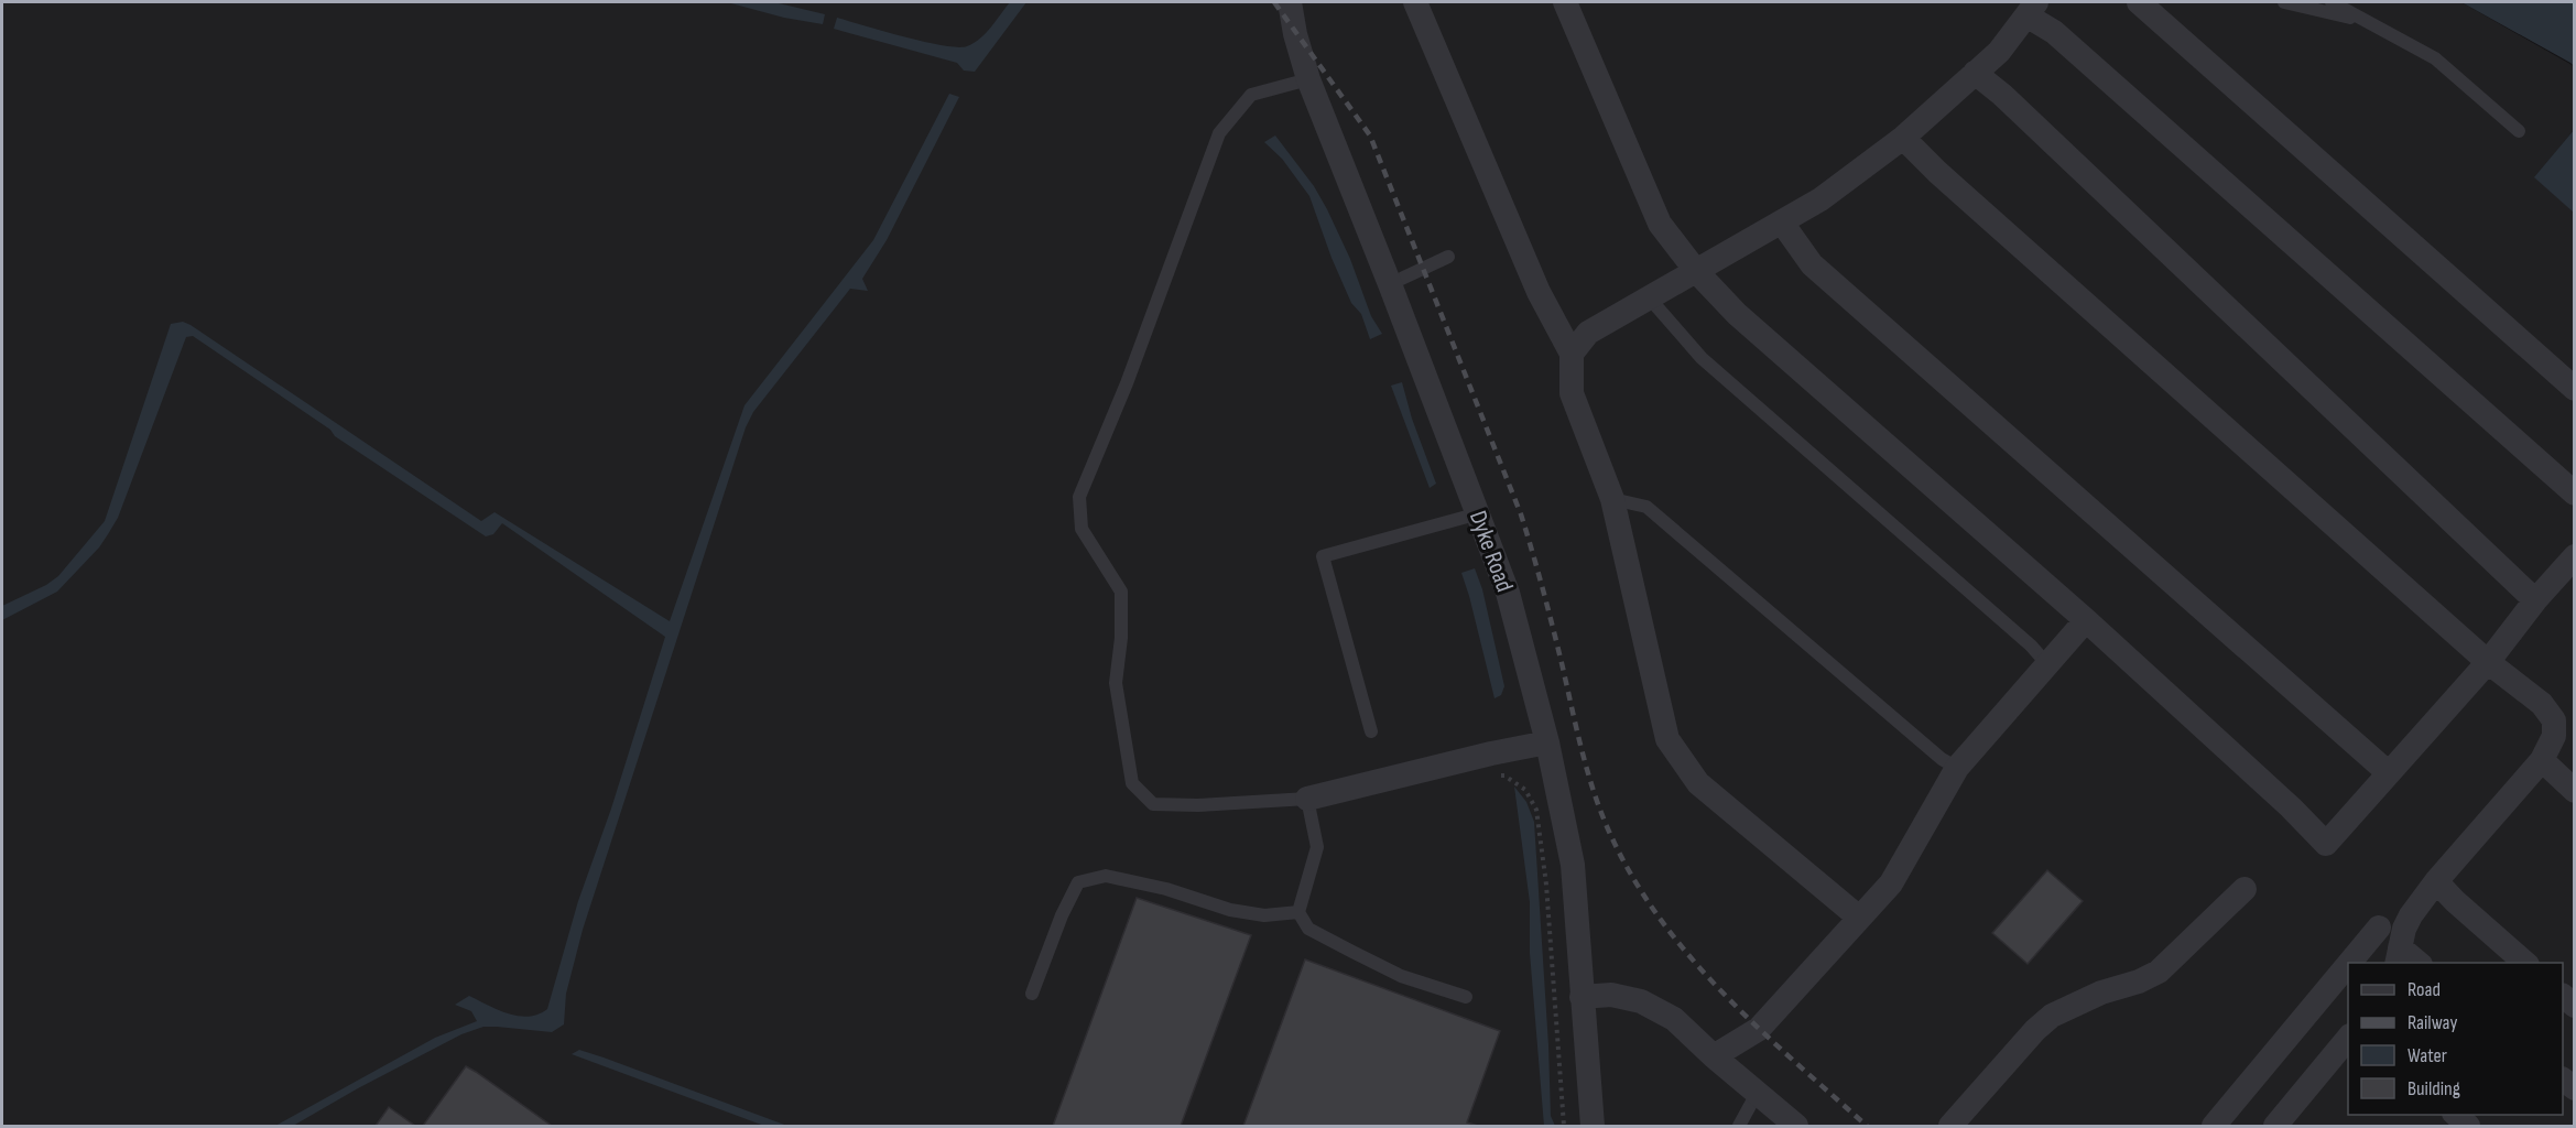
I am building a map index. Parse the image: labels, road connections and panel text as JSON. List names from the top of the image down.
{
  "streets": {
    "street": ["Dyke Road"]
  },
  "legend": [
    "Road",
    "Railway",
    "Water",
    "Building"
  ]
}
